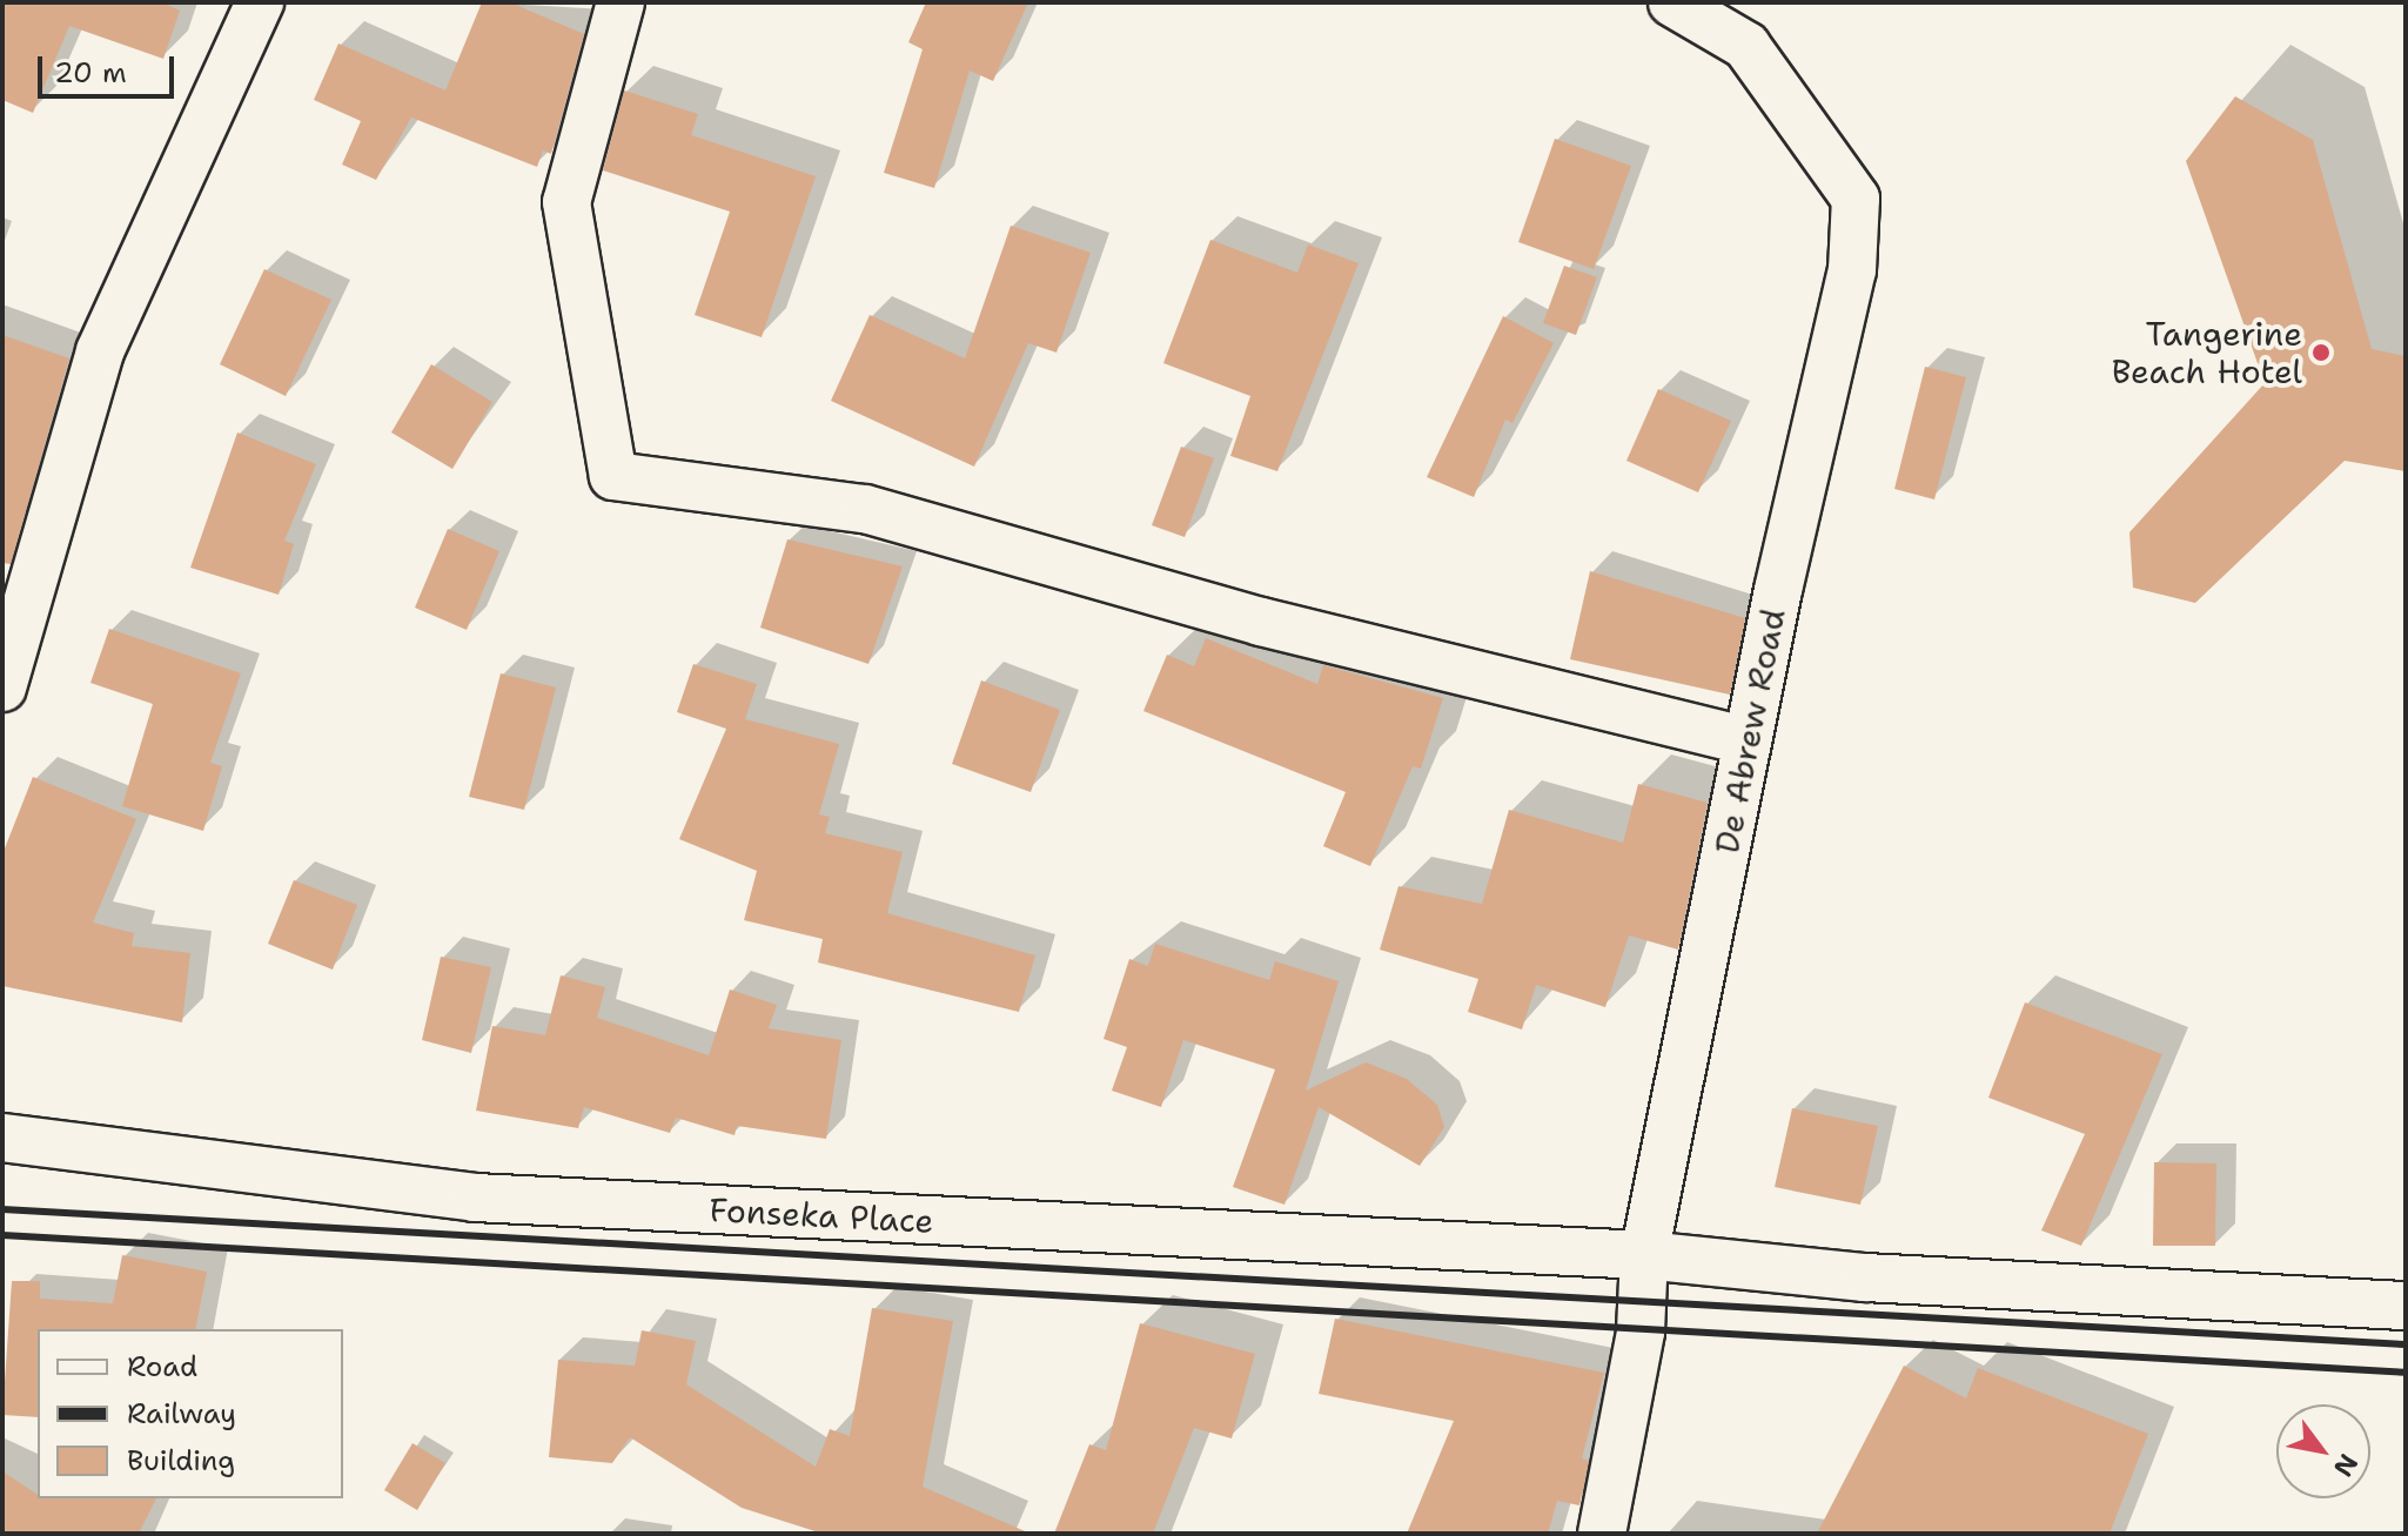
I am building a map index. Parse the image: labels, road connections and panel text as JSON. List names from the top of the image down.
{
  "streets": {
    "street": ["De Abrew Road", "Fonseka Place"]
  },
  "crossings": [
    ["De Abrew Road", "Fonseka Place"]
  ],
  "places": ["Tangerine Beach Hotel"],
  "legend": ["Road", "Railway", "Building"],
  "scale_bar": "20 m",
  "north": "bottom right"
}
